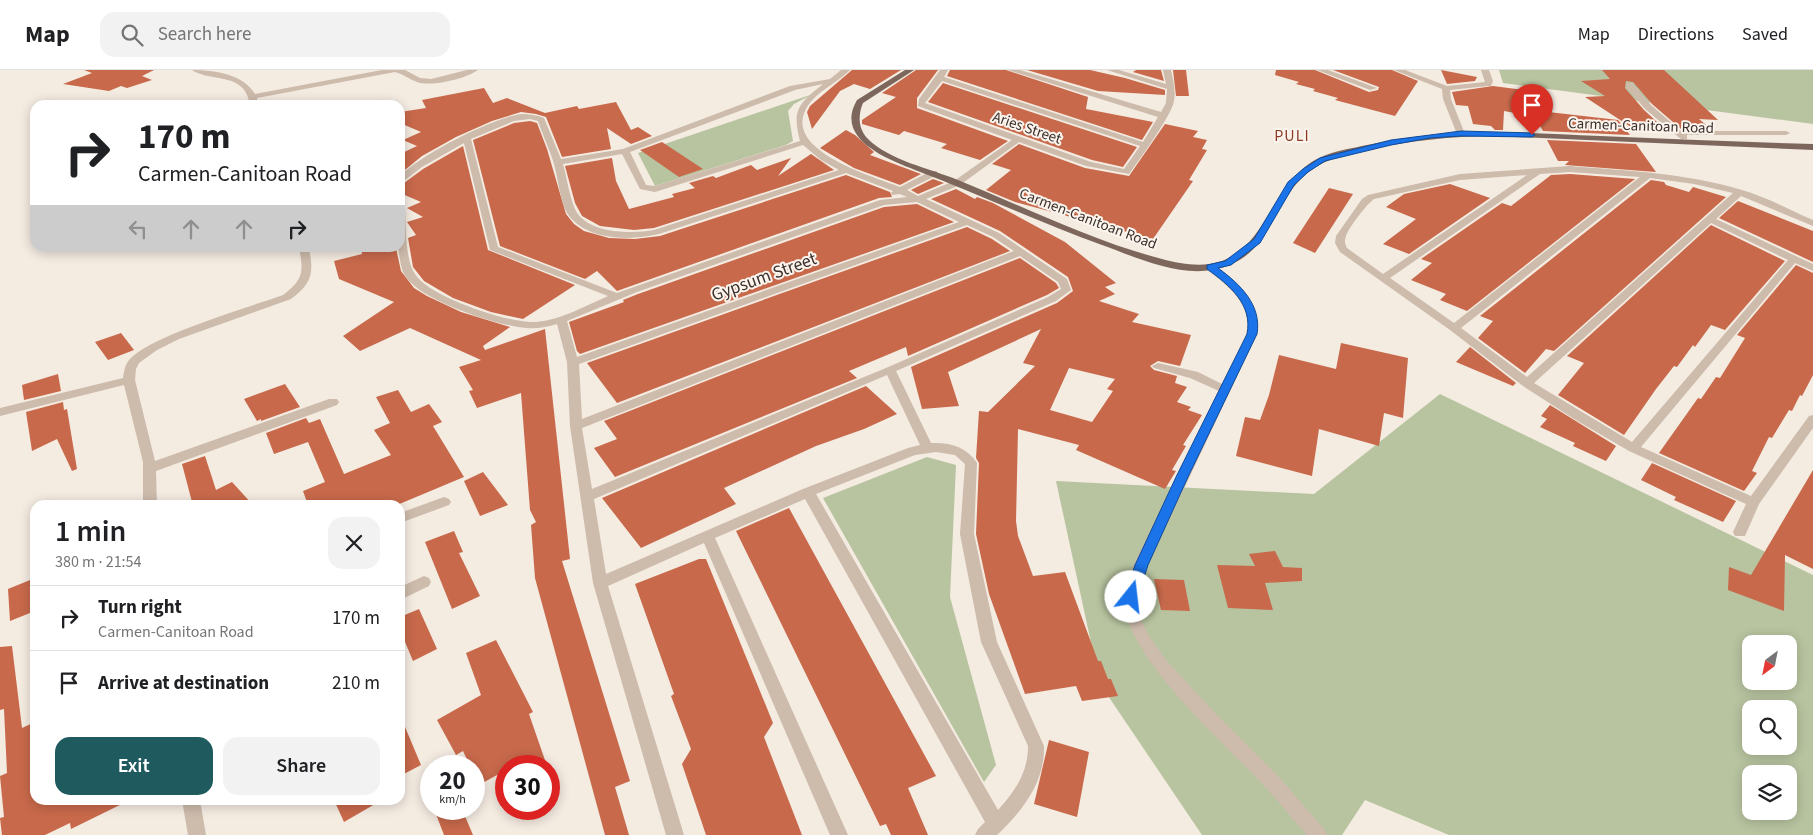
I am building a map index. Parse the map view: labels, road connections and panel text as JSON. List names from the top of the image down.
{
  "streets": {
    "main road": ["Carmen-Canitoan Road"],
    "street": ["Aries Street", "Gypsum Street"]
  },
  "districts": ["PULI"],
  "north": "bottom left",
  "page": {
    "header": "Map",
    "search": "Search here",
    "nav": ["Map", "Directions", "Saved"],
    "turn": ["170 m", "Carmen-Canitoan Road"],
    "heading": ["1 min", "380 m · 21:54"],
    "list": [
      {
        "name": "Turn right",
        "note": "Carmen-Canitoan Road",
        "value": "170 m"
      },
      {
        "name": "Arrive at destination",
        "value": "210 m"
      }
    ],
    "buttons": ["Exit", "Share"],
    "speed": "20 km/h",
    "limit": "30"
  }
}
